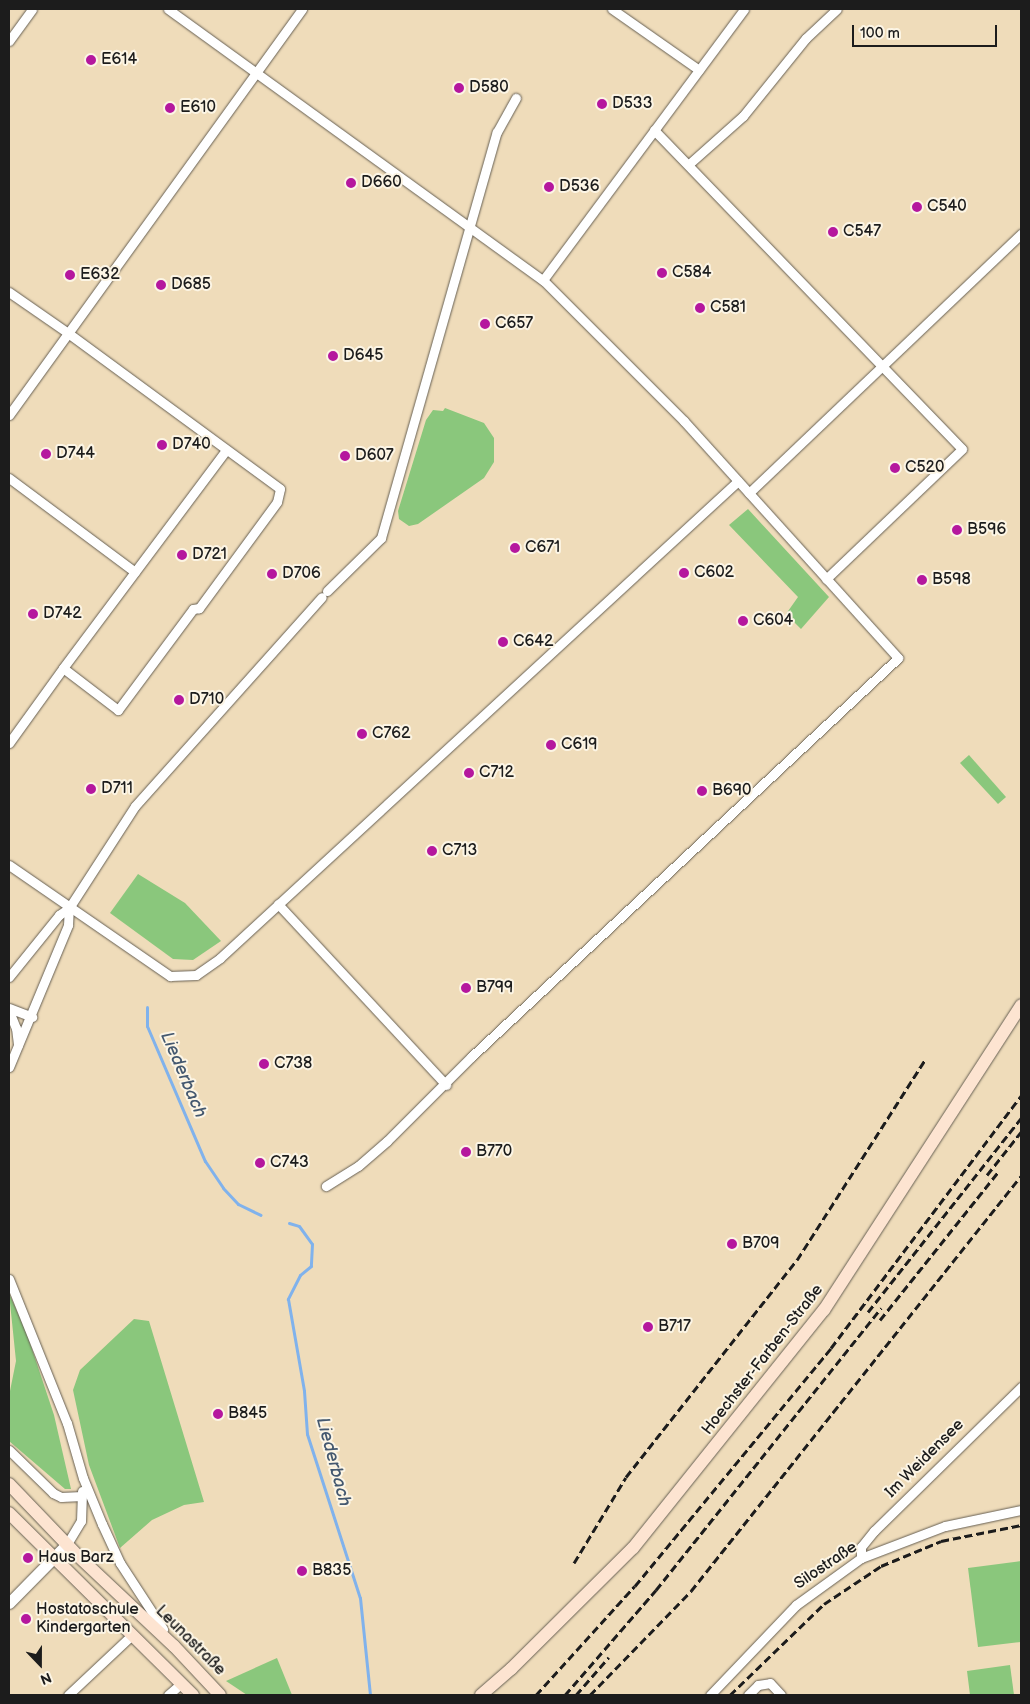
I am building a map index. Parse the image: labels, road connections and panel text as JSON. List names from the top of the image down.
{
  "streets": {
    "main road": ["Hoechster-Farben-Straße", "Leunastraße"],
    "street": ["Im Weidensee", "Silostraße"]
  },
  "crossings": [
    ["Im Weidensee", "Silostraße"]
  ],
  "water": ["Liederbach"],
  "places": [
    "E614",
    "D580",
    "D533",
    "E610",
    "D660",
    "D536",
    "C540",
    "C547",
    "C584",
    "E632",
    "D685",
    "C581",
    "C657",
    "D645",
    "D740",
    "D744",
    "D607",
    "C520",
    "B596",
    "C671",
    "D721",
    "C602",
    "D706",
    "B598",
    "D742",
    "C604",
    "C642",
    "D710",
    "C762",
    "C619",
    "C712",
    "D711",
    "B690",
    "C713",
    "B799",
    "C738",
    "B770",
    "C743",
    "B709",
    "B717",
    "B845",
    "Haus Barz",
    "B835",
    "Hostatoschule Kindergarten"
  ],
  "scale_bar": "100 m",
  "north": "bottom"
}
